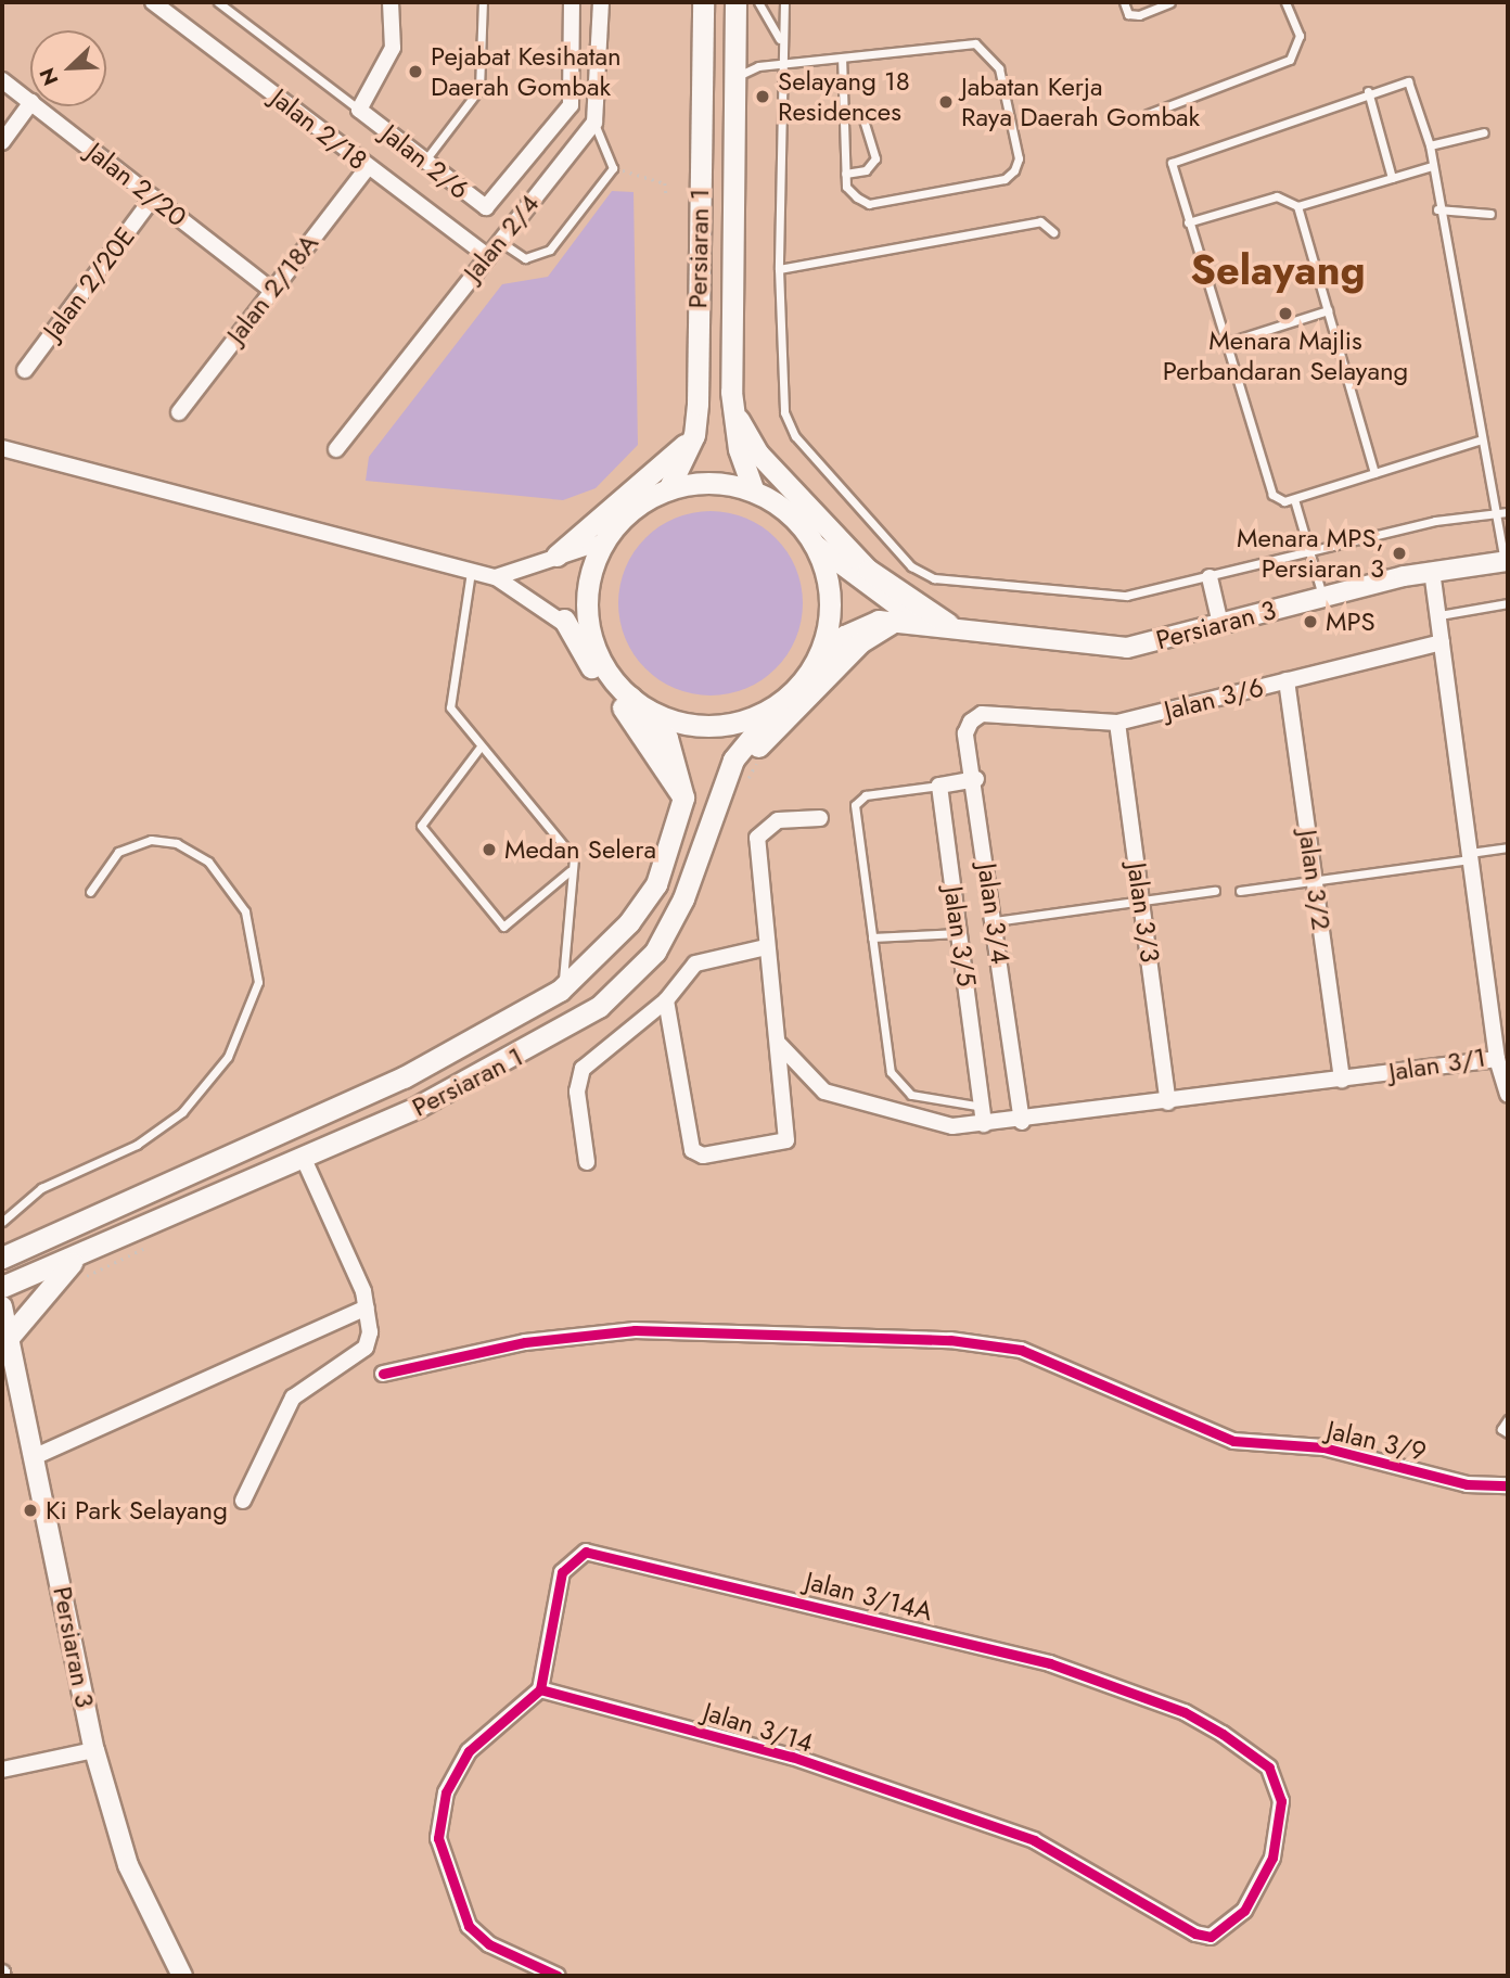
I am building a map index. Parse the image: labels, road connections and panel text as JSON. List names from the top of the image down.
{
  "streets": {
    "main road": ["Persiaran 1"],
    "street": [
      "Jalan 2/18",
      "Jalan 2/6",
      "Jalan 2/20",
      "Jalan 2/4",
      "Jalan 2/20E",
      "Jalan 2/18A",
      "Persiaran 3",
      "Jalan 3/6",
      "Jalan 3/2",
      "Jalan 3/3",
      "Jalan 3/4",
      "Jalan 3/5",
      "Jalan 3/1",
      "Jalan 3/9",
      "Jalan 3/14A",
      "Jalan 3/14"
    ]
  },
  "crossings": [
    ["Jalan 2/18", "Jalan 2/4"],
    ["Jalan 2/18", "Jalan 2/18A"],
    ["Jalan 2/20", "Jalan 2/20E"],
    ["Jalan 2/20", "Jalan 2/18A"],
    ["Persiaran 1", "Persiaran 3"],
    ["Persiaran 3", "Jalan 3/1"],
    ["Jalan 3/6", "Jalan 3/2"],
    ["Jalan 3/6", "Jalan 3/3"],
    ["Jalan 3/6", "Jalan 3/4"],
    ["Jalan 3/6", "Jalan 3/1"],
    ["Jalan 3/2", "Jalan 3/1"],
    ["Jalan 3/3", "Jalan 3/1"],
    ["Jalan 3/4", "Jalan 3/1"],
    ["Jalan 3/5", "Jalan 3/1"],
    ["Jalan 3/14A", "Jalan 3/14"]
  ],
  "districts": ["Selayang"],
  "places": [
    "Pejabat Kesihatan Daerah Gombak",
    "Selayang 18 Residences",
    "Jabatan Kerja Raya Daerah Gombak",
    "Menara Majlis Perbandaran Selayang",
    "Menara MPS, Persiaran 3",
    "MPS",
    "Medan Selera",
    "Ki Park Selayang"
  ],
  "north": "bottom left"
}
